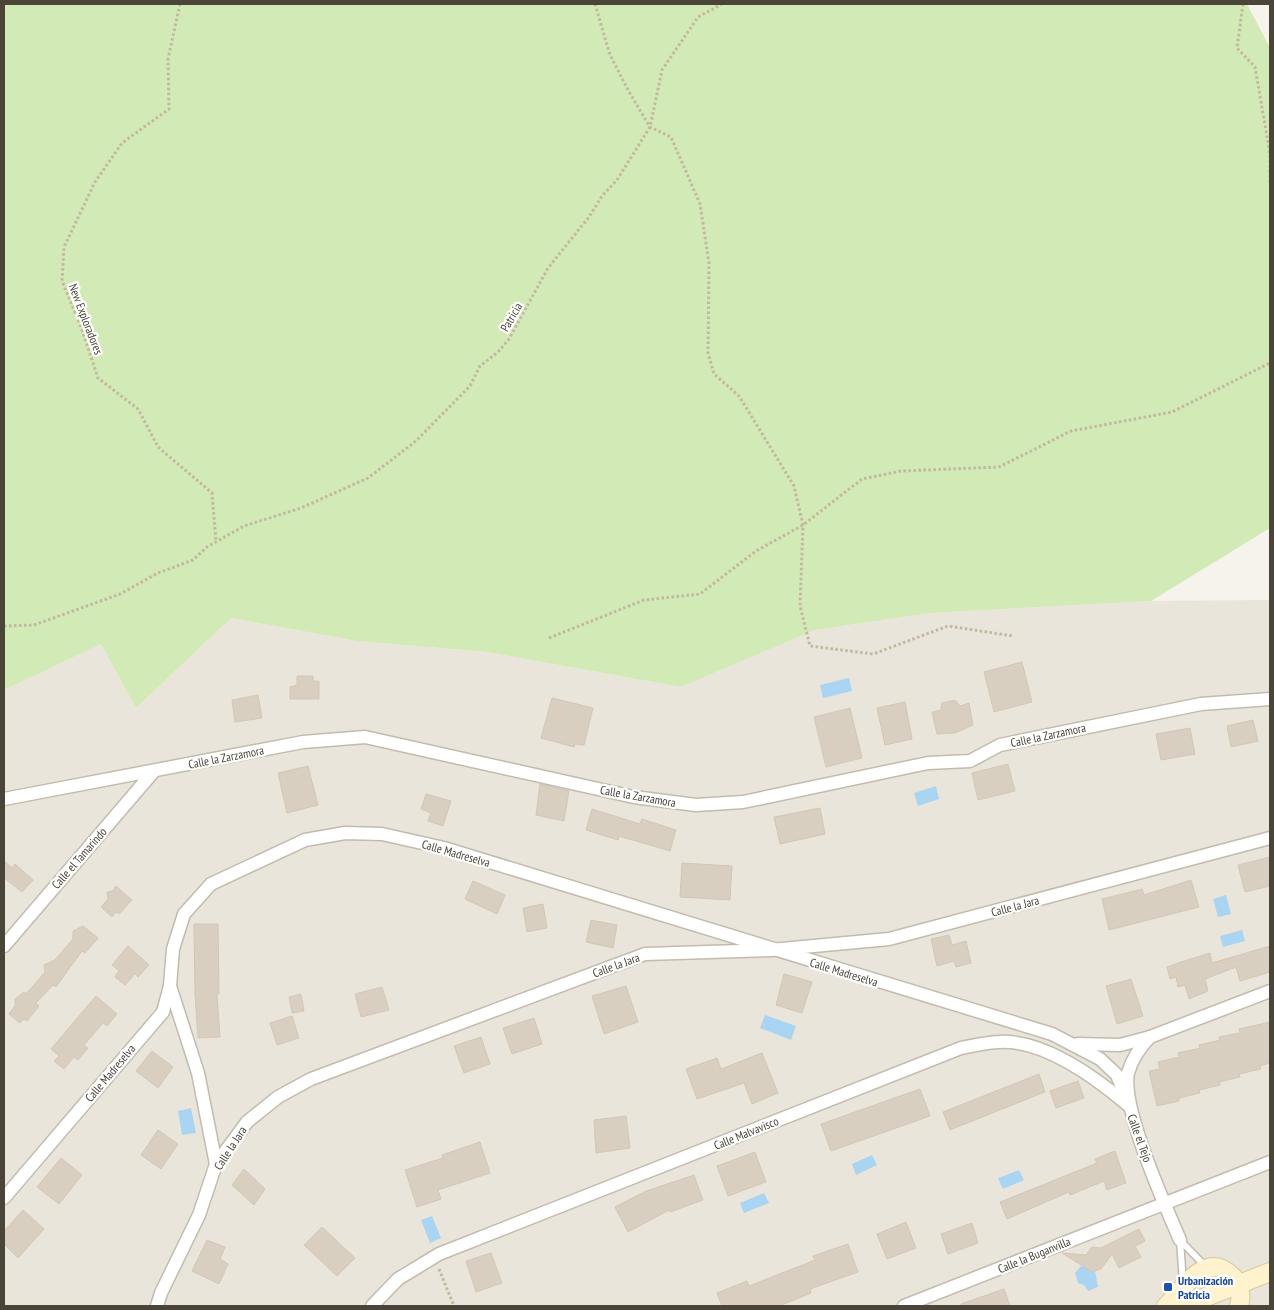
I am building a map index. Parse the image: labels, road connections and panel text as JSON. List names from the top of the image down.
{
  "streets": {
    "street": [
      "Calle la Zarzamora",
      "Calle Madreselva",
      "Calle el Tamarindo",
      "Calle la Jara",
      "Calle Malvavisco",
      "Calle el Tejo",
      "Calle la Buganvilla"
    ],
    "path": ["Patricia", "New Exploradores"]
  },
  "crossings": [
    ["Patricia", "New Exploradores"],
    ["Calle la Zarzamora", "Calle el Tamarindo"],
    ["Calle Madreselva", "Calle la Jara"],
    ["Calle Madreselva", "Calle Malvavisco"],
    ["Calle Madreselva", "Calle el Tejo"],
    ["Calle Malvavisco", "Calle el Tejo"],
    ["Calle el Tejo", "Calle la Buganvilla"]
  ],
  "places": {
    "transit": ["Urbanización Patricia"]
  }
}
